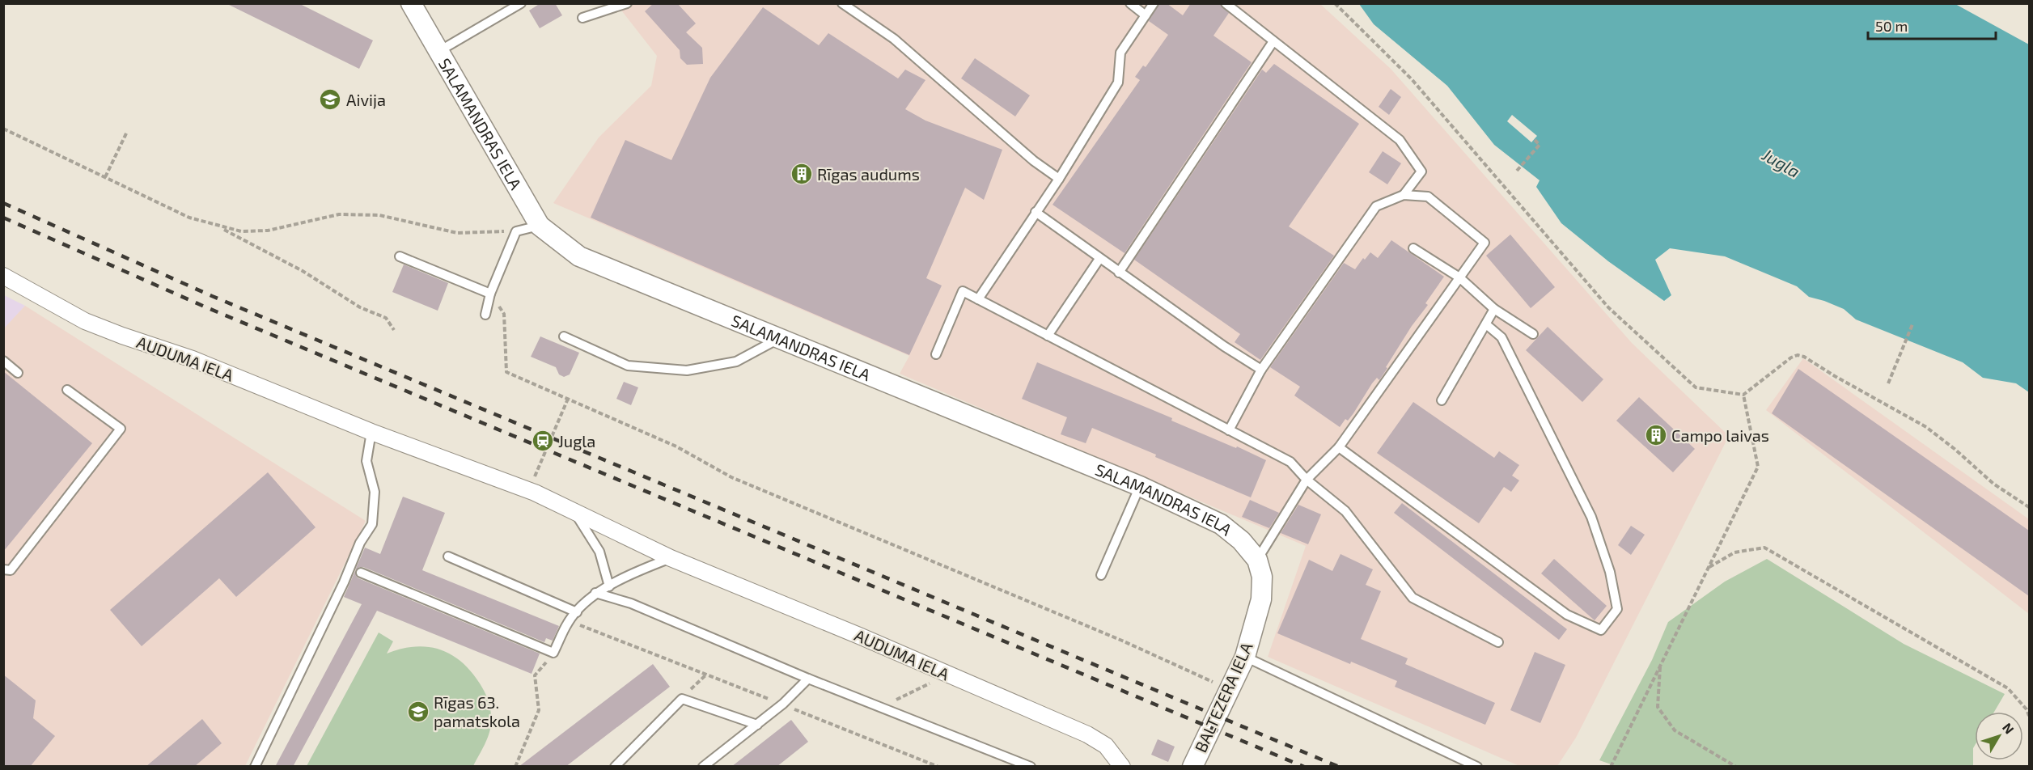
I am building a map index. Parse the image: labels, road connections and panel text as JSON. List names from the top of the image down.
{
  "streets": {
    "street": ["SALAMANDRAS IELA", "AUDUMA IELA", "BALTEZERA IELA"]
  },
  "crossings": [
    ["SALAMANDRAS IELA", "BALTEZERA IELA"]
  ],
  "water": ["Jugla"],
  "places": {
    "school or university": ["Aivija", "Rīgas 63. pamatskola"],
    "building": ["Rīgas audums", "Campo laivas"],
    "station": ["Jugla"]
  },
  "scale_bar": "50 m",
  "north": "top right"
}
